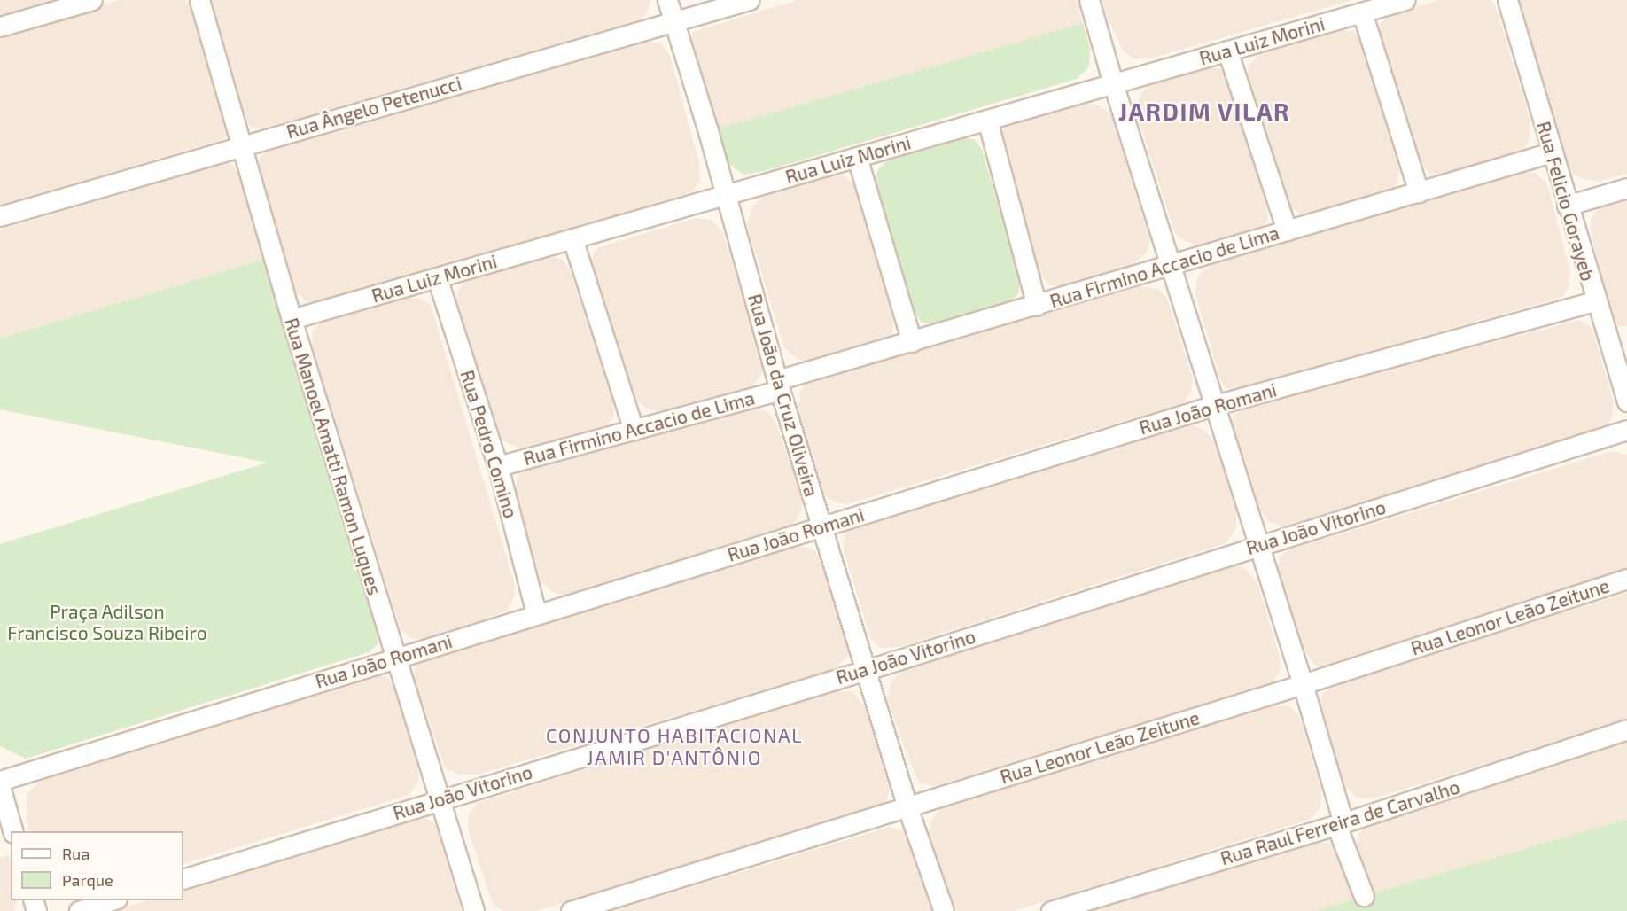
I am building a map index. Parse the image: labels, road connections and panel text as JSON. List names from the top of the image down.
{
  "streets": {
    "street": [
      "Rua Luiz Morini",
      "Rua Ângelo Petenucci",
      "Rua Felicio Gorayeb",
      "Rua Firmino Accacio de Lima",
      "Rua João da Cruz Oliveira",
      "Rua João Romani",
      "Rua Pedro Comino",
      "Rua Manoel Amatti Ramon Luques",
      "Rua João Vitorino",
      "Rua Leonor Leão Zeitune",
      "Rua Raul Ferreira de Carvalho"
    ]
  },
  "crossings": [
    ["Rua Luiz Morini", "Rua João da Cruz Oliveira"],
    ["Rua Luiz Morini", "Rua Pedro Comino"],
    ["Rua Luiz Morini", "Rua Manoel Amatti Ramon Luques"],
    ["Rua Ângelo Petenucci", "Rua João da Cruz Oliveira"],
    ["Rua Ângelo Petenucci", "Rua Manoel Amatti Ramon Luques"],
    ["Rua Felicio Gorayeb", "Rua Firmino Accacio de Lima"],
    ["Rua Felicio Gorayeb", "Rua João Romani"],
    ["Rua Firmino Accacio de Lima", "Rua João da Cruz Oliveira"],
    ["Rua Firmino Accacio de Lima", "Rua Pedro Comino"],
    ["Rua João da Cruz Oliveira", "Rua João Romani"],
    ["Rua João da Cruz Oliveira", "Rua João Vitorino"],
    ["Rua João da Cruz Oliveira", "Rua Leonor Leão Zeitune"],
    ["Rua João Romani", "Rua Pedro Comino"],
    ["Rua João Romani", "Rua Manoel Amatti Ramon Luques"],
    ["Rua Manoel Amatti Ramon Luques", "Rua João Vitorino"]
  ],
  "districts": ["JARDIM VILAR", "CONJUNTO HABITACIONAL JAMIR D'ANTÔNIO"],
  "parks": ["Praça Adilson Francisco Souza Ribeiro"],
  "legend": ["Rua", "Parque"]
}
